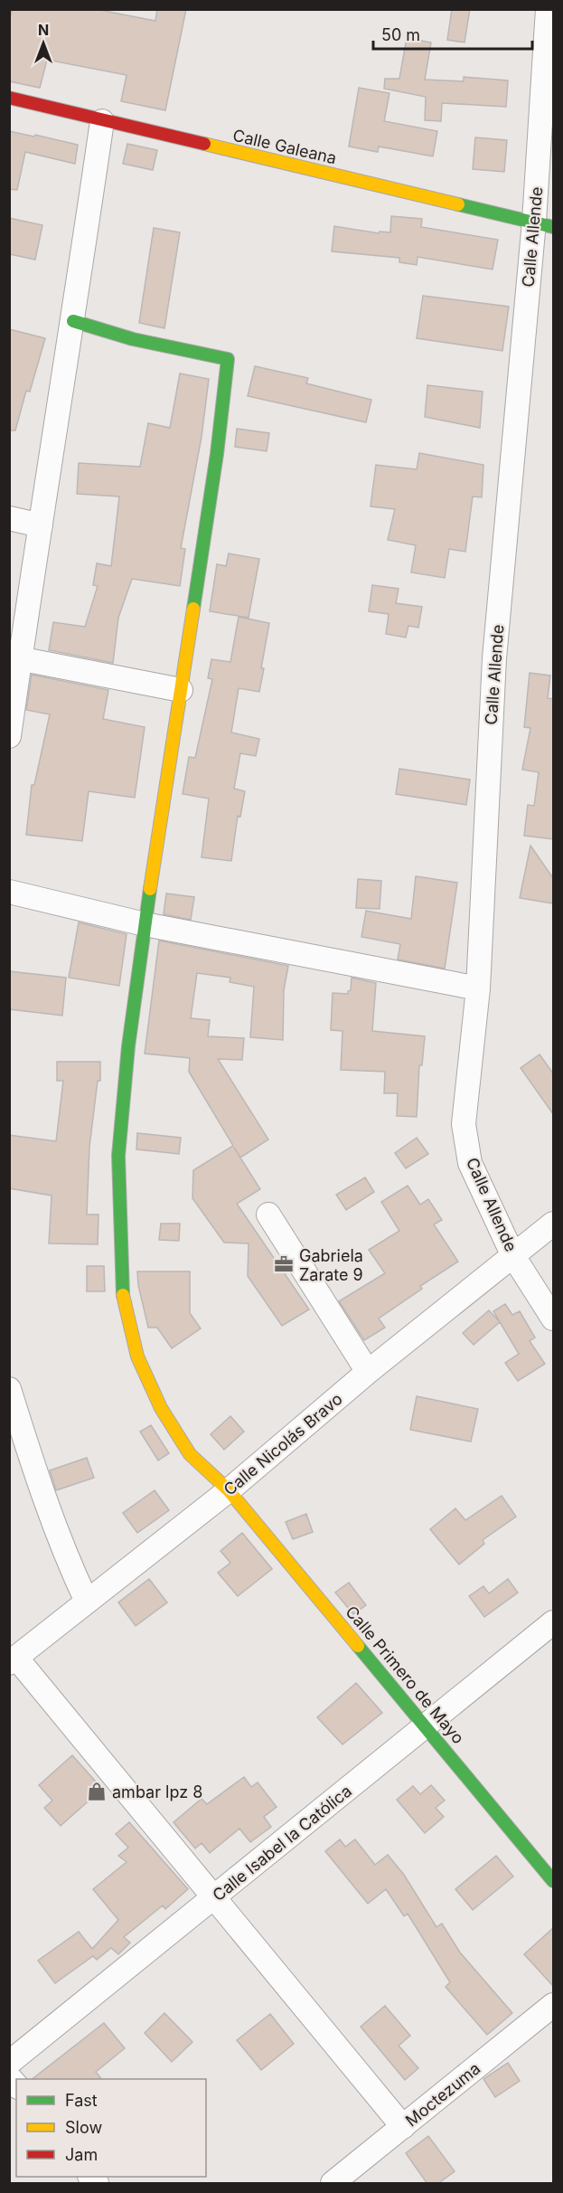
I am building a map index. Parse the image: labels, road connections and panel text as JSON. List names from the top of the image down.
{
  "streets": {
    "street": [
      "Calle Galeana",
      "Calle Allende",
      "Calle Nicolás Bravo",
      "Calle Primero de Mayo",
      "Calle Isabel la Católica",
      "Moctezuma"
    ]
  },
  "crossings": [
    ["Calle Galeana", "Calle Allende"],
    ["Calle Allende", "Calle Nicolás Bravo"],
    ["Calle Nicolás Bravo", "Calle Primero de Mayo"],
    ["Calle Primero de Mayo", "Calle Isabel la Católica"]
  ],
  "places": {
    "office": ["Gabriela Zarate 9"],
    "shop": ["ambar lpz 8"]
  },
  "legend": ["Fast", "Slow", "Jam"],
  "scale_bar": "50 m",
  "north": "top"
}
